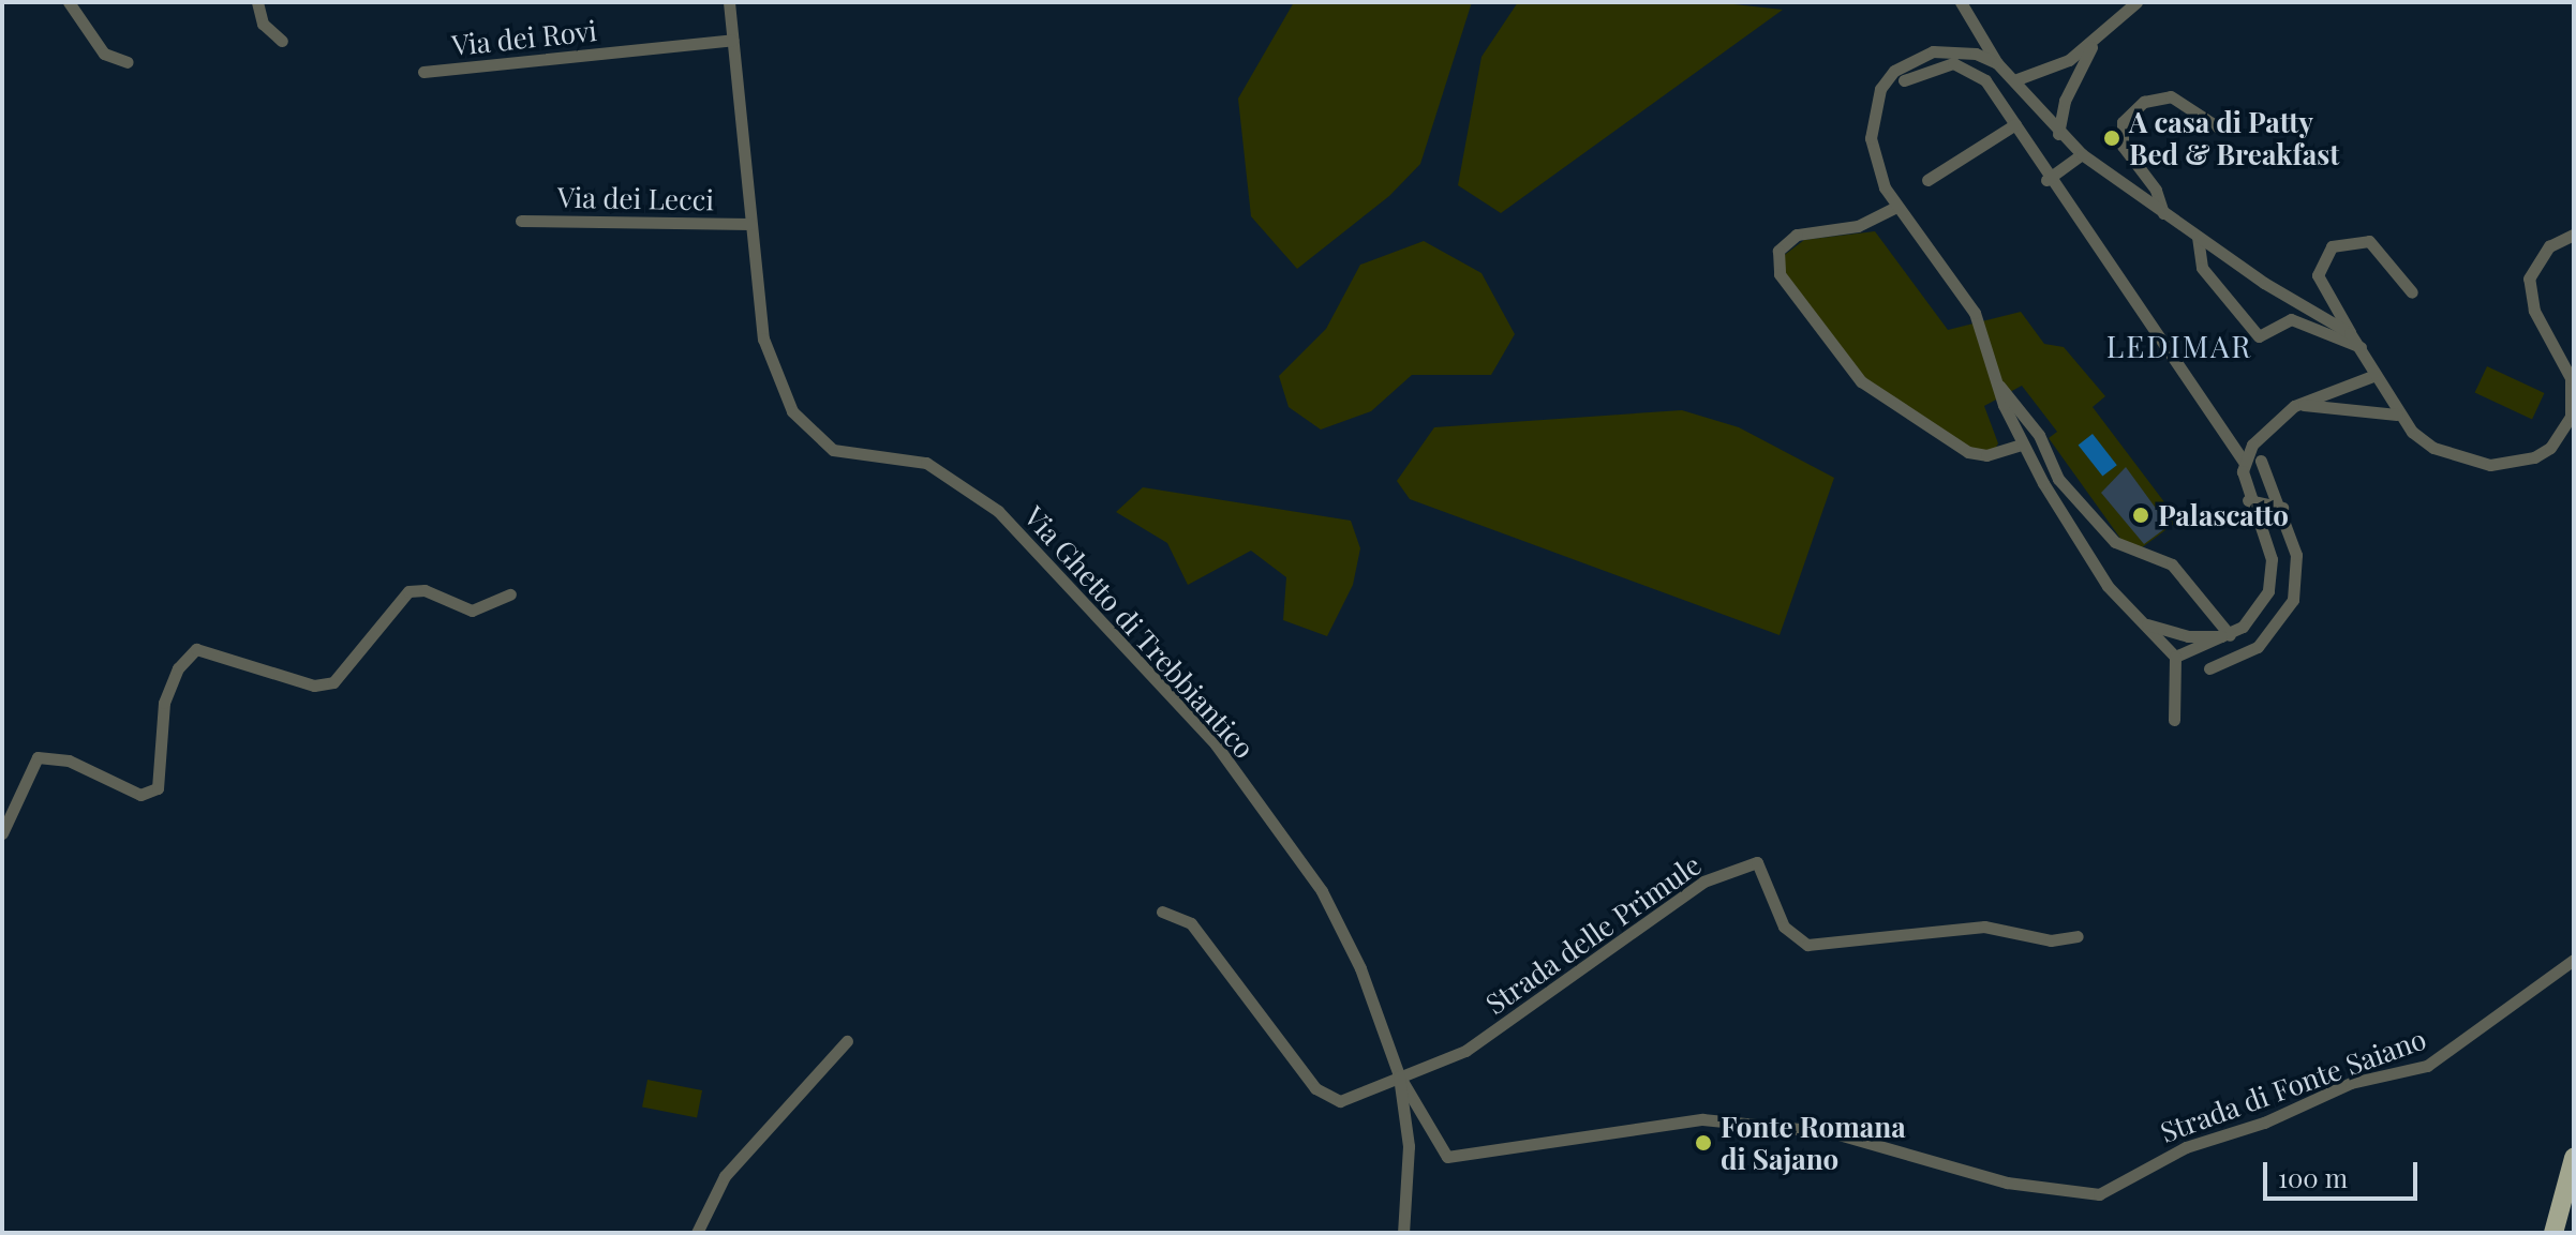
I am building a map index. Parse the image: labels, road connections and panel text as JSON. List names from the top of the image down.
{
  "streets": {
    "street": [
      "Via dei Rovi",
      "Via dei Lecci",
      "Via Ghetto di Trebbiantico",
      "Strada delle Primule",
      "Strada di Fonte Saiano"
    ]
  },
  "crossings": [
    ["Via dei Rovi", "Via Ghetto di Trebbiantico"],
    ["Via dei Lecci", "Via Ghetto di Trebbiantico"],
    ["Via Ghetto di Trebbiantico", "Strada delle Primule"],
    ["Via Ghetto di Trebbiantico", "Strada di Fonte Saiano"],
    ["Strada delle Primule", "Strada di Fonte Saiano"]
  ],
  "districts": ["LEDIMAR"],
  "places": ["A casa di Patty Bed & Breakfast", "Palascatto", "Fonte Romana di Sajano"],
  "scale_bar": "100 m"
}
